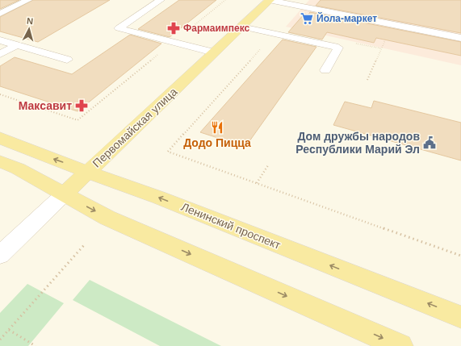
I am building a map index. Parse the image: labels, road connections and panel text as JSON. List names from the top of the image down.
{
  "streets": {
    "main road": ["Первомайская улица", "Ленинский проспект"]
  },
  "crossings": [
    ["Первомайская улица", "Ленинский проспект"]
  ],
  "places": {
    "supermarket": ["Йола-маркет"],
    "pharmacy": ["Фармаимпекс", "Максавит"],
    "restaurant": ["Додо Пицца"],
    "public building": ["Дом дружбы народов Республики Марий Эл"]
  },
  "north": "top"
}
